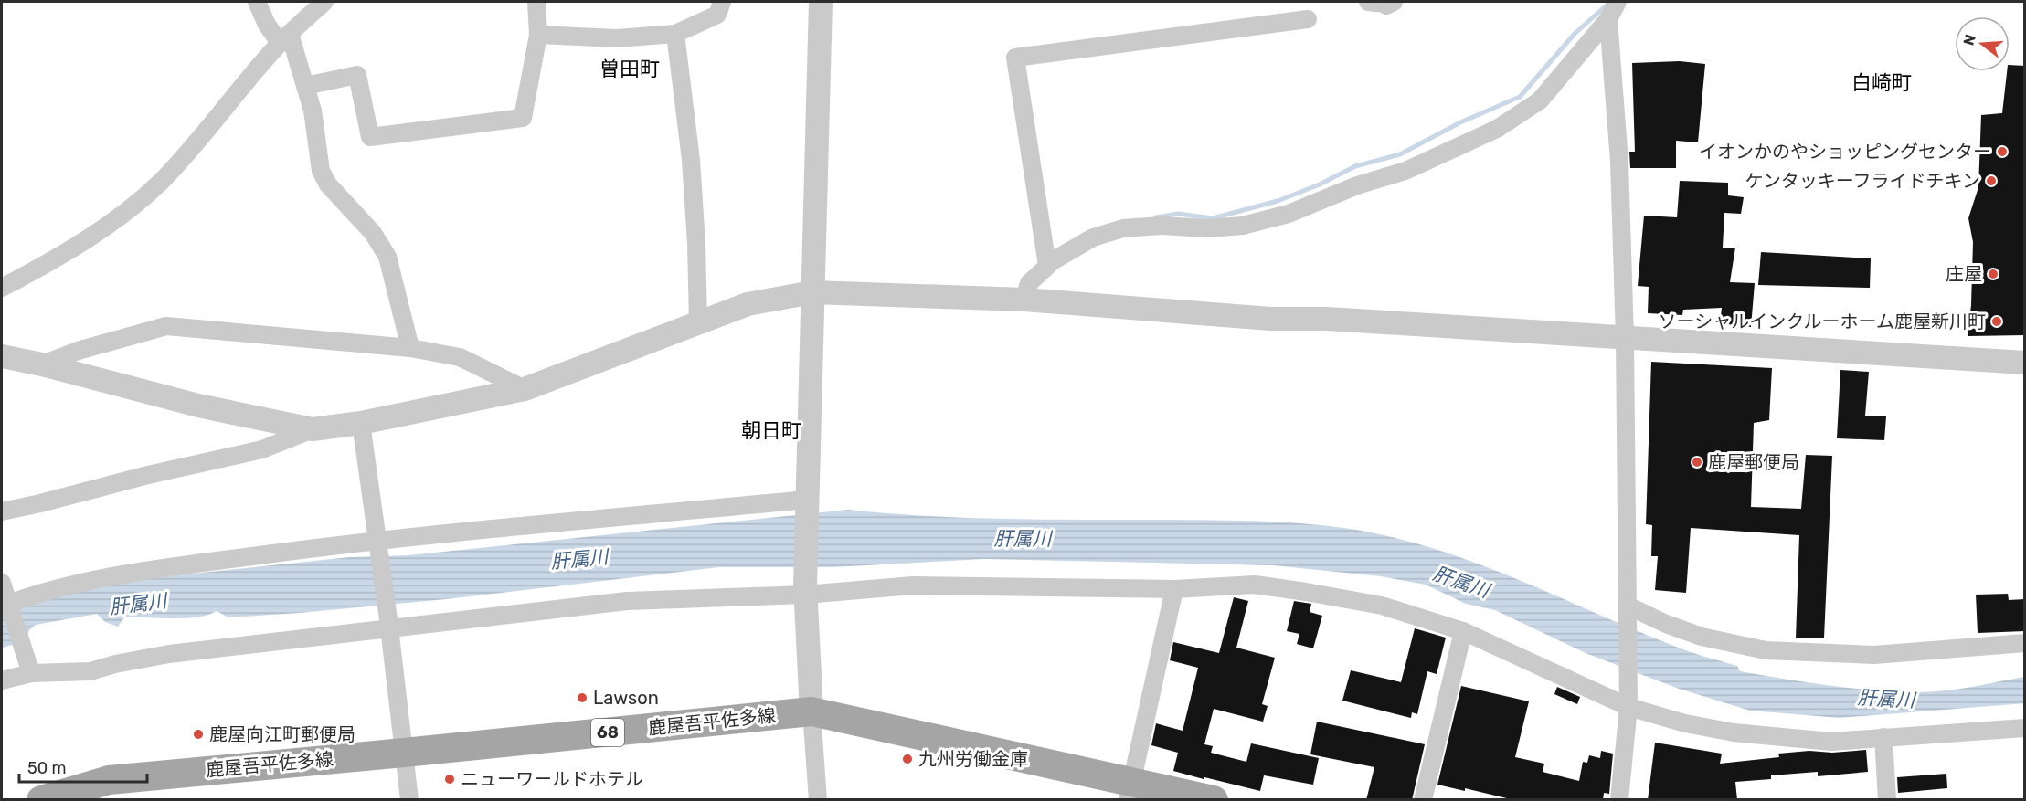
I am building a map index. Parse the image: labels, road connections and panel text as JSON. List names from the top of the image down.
{
  "streets": {
    "main road": ["鹿屋吾平佐多線", "68"]
  },
  "districts": ["曽田町", "白崎町", "朝日町"],
  "water": ["肝属川"],
  "places": [
    "イオンかのやショッピングセンター",
    "ケンタッキーフライドチキン",
    "庄屋",
    "ソーシャルインクルーホーム鹿屋新川町",
    "鹿屋郵便局",
    "Lawson",
    "鹿屋向江町郵便局",
    "九州労働金庫",
    "ニューワールドホテル"
  ],
  "scale_bar": "50 m",
  "north": "left"
}
